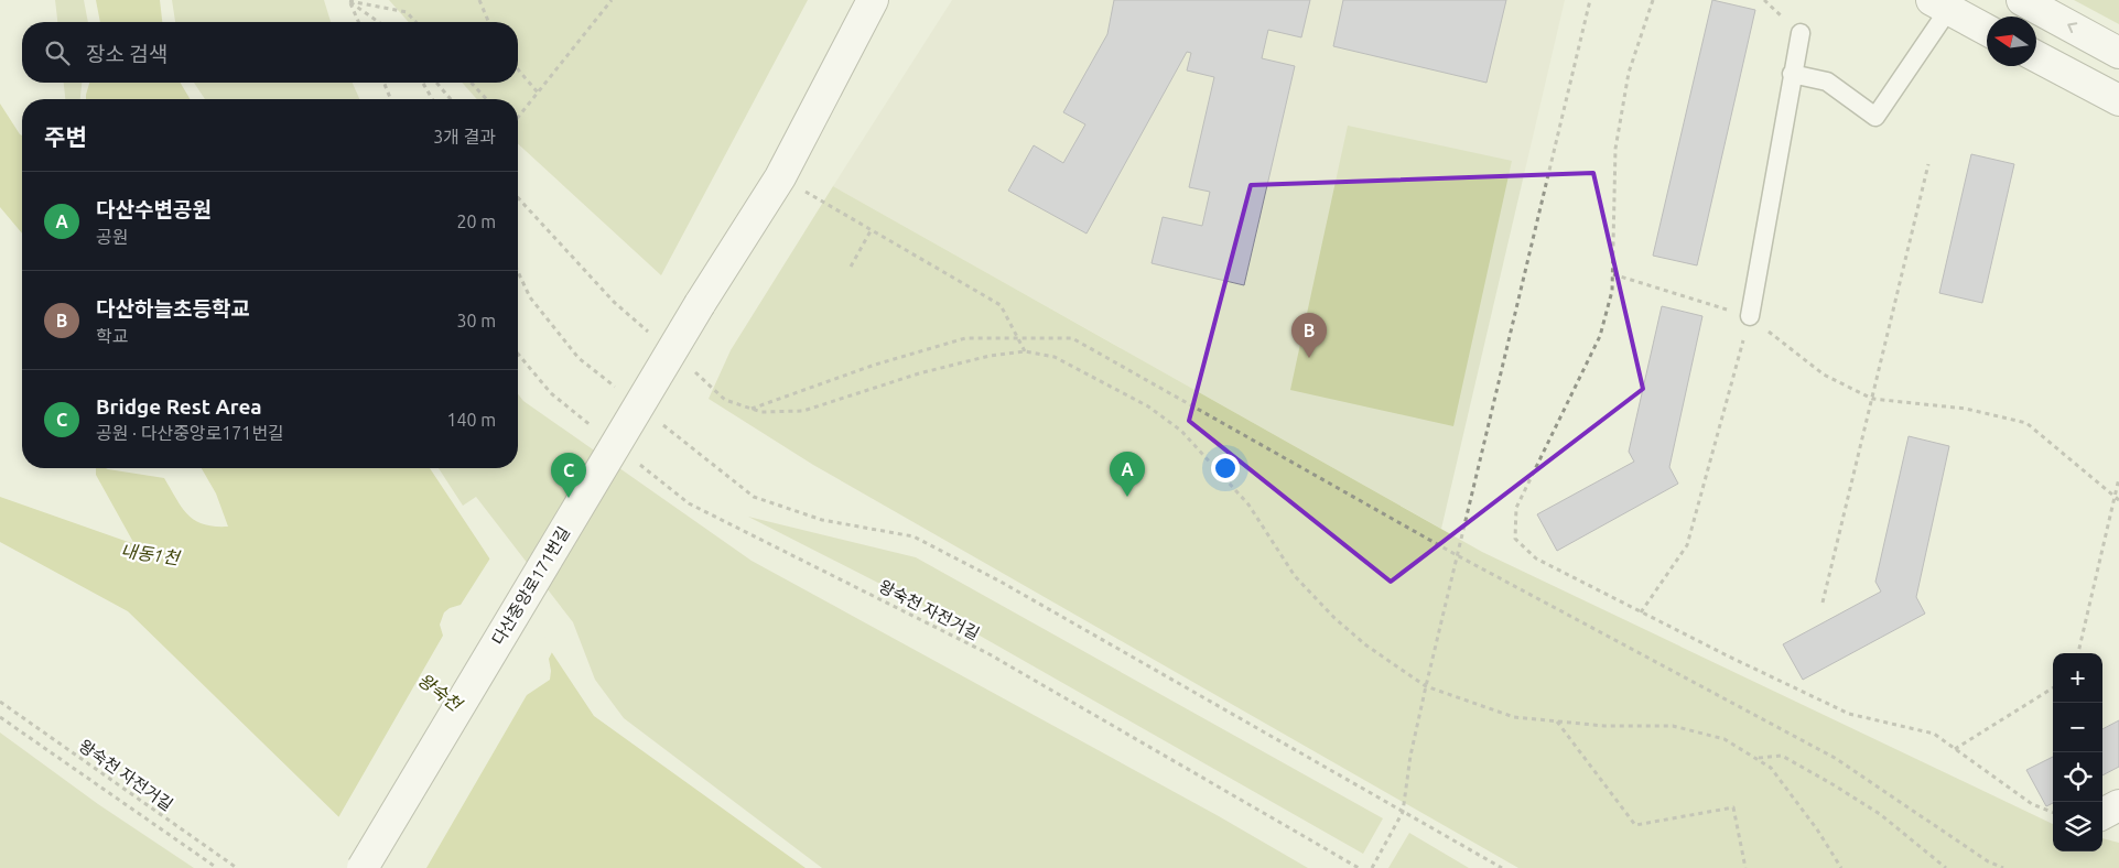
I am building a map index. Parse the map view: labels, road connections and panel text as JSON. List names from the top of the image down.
{
  "streets": {
    "street": ["다산중앙로171번길"],
    "path": ["왕숙천 자전거길"]
  },
  "water": ["내동1천", "왕숙천"],
  "north": "left",
  "page": {
    "search": "장소 검색",
    "heading": ["주변", "3개 결과"],
    "list": [
      {
        "mark": "A",
        "name": "다산수변공원",
        "note": "공원",
        "value": "20 m"
      },
      {
        "mark": "B",
        "name": "다산하늘초등학교",
        "note": "학교",
        "value": "30 m"
      },
      {
        "mark": "C",
        "name": "Bridge Rest Area",
        "note": "공원 · 다산중앙로171번길",
        "value": "140 m"
      }
    ],
    "pins": ["B", "A", "C"],
    "map_buttons": ["+", "−"]
  }
}
